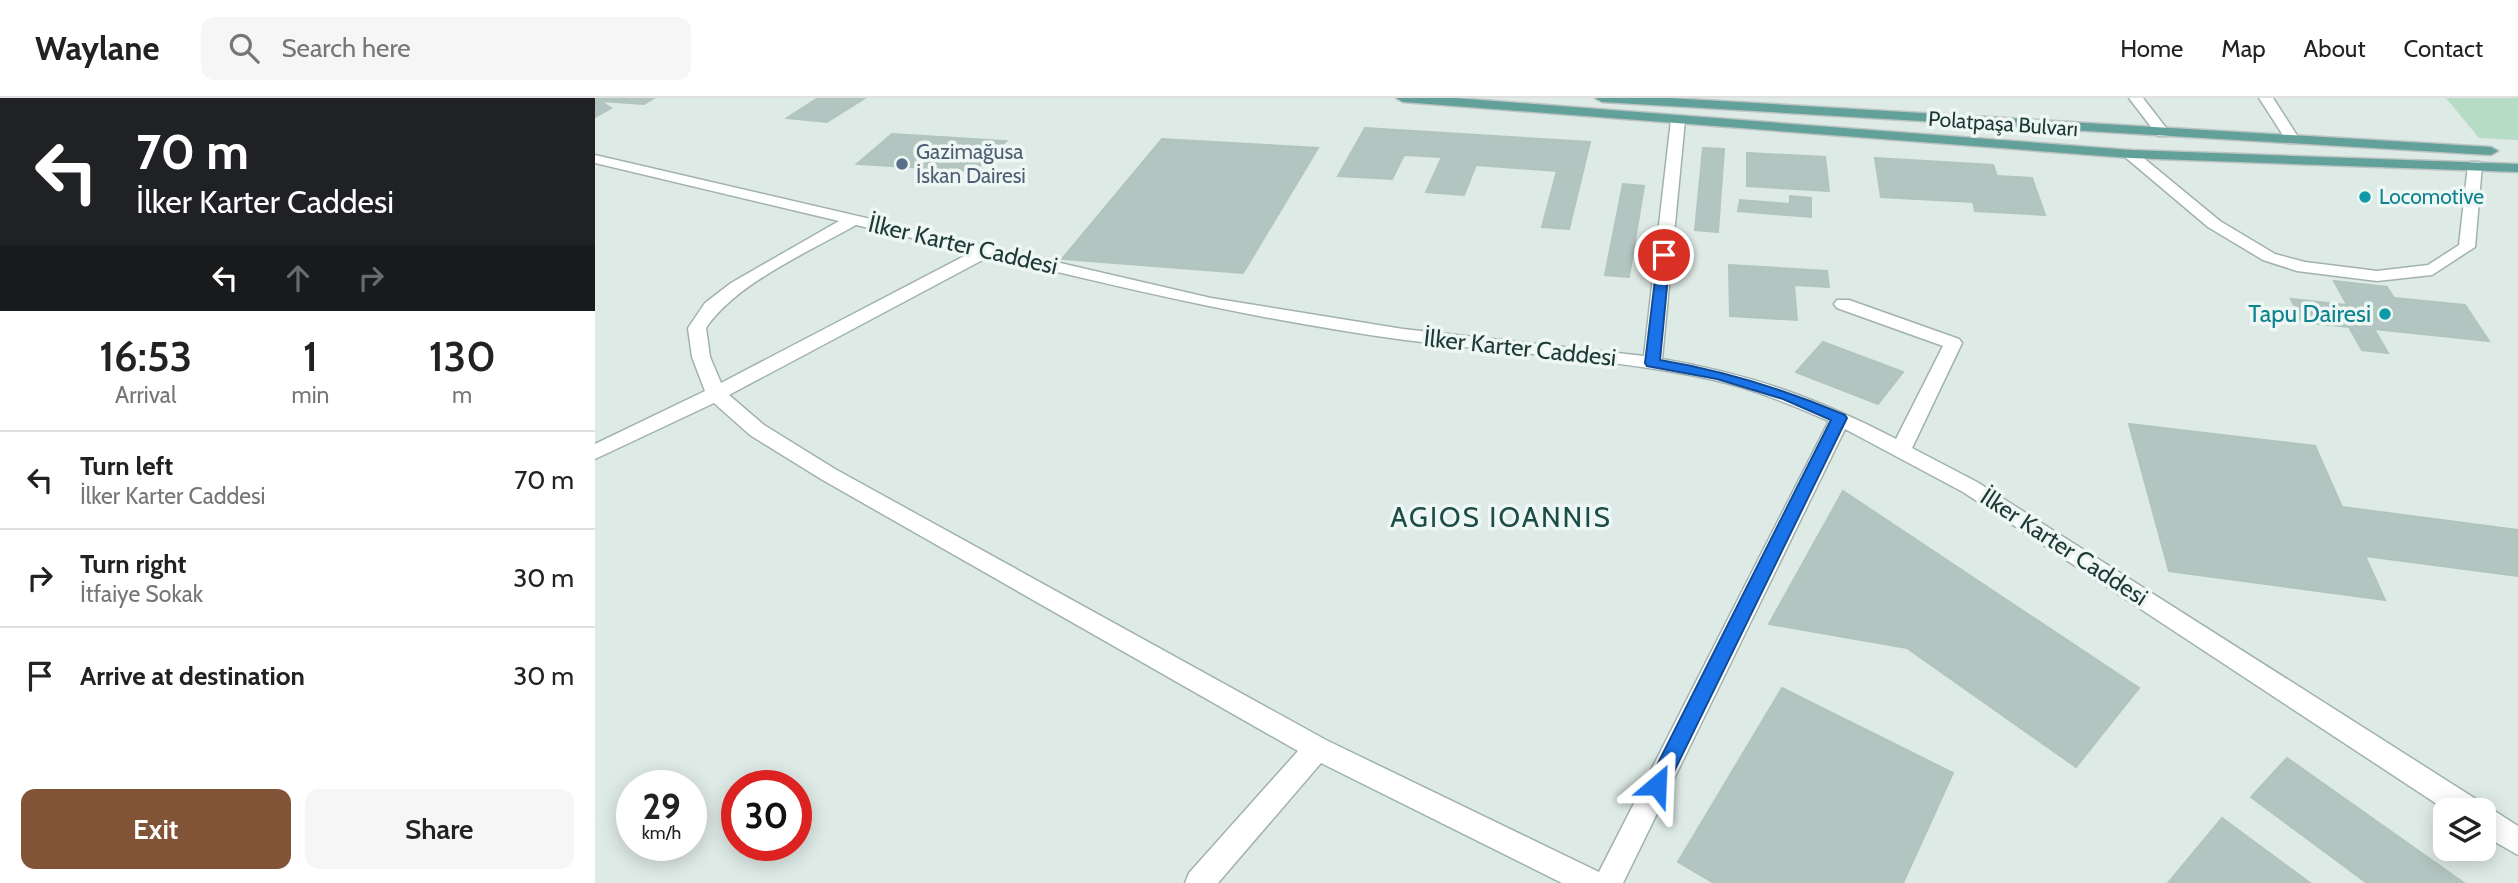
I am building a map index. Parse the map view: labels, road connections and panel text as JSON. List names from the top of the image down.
{
  "streets": {
    "main road": ["Polatpaşa Bulvarı"],
    "street": ["İlker Karter Caddesi"]
  },
  "districts": ["AGIOS IOANNIS"],
  "places": ["Gazimağusa İskan Dairesi", "Locomotive", "Tapu Dairesi"],
  "page": {
    "header": "Waylane",
    "search": "Search here",
    "nav": [
      "Home",
      "Map",
      "About",
      "Contact"
    ],
    "turn": ["70 m", "İlker Karter Caddesi"],
    "eta": [
      "16:53",
      "Arrival",
      "1",
      "min",
      "130",
      "m"
    ],
    "list": [
      {
        "name": "Turn left",
        "note": "İlker Karter Caddesi",
        "value": "70 m"
      },
      {
        "name": "Turn right",
        "note": "İtfaiye Sokak",
        "value": "30 m"
      },
      {
        "name": "Arrive at destination",
        "value": "30 m"
      }
    ],
    "speed": "29 km/h",
    "limit": "30",
    "buttons": ["Exit", "Share"]
  }
}
